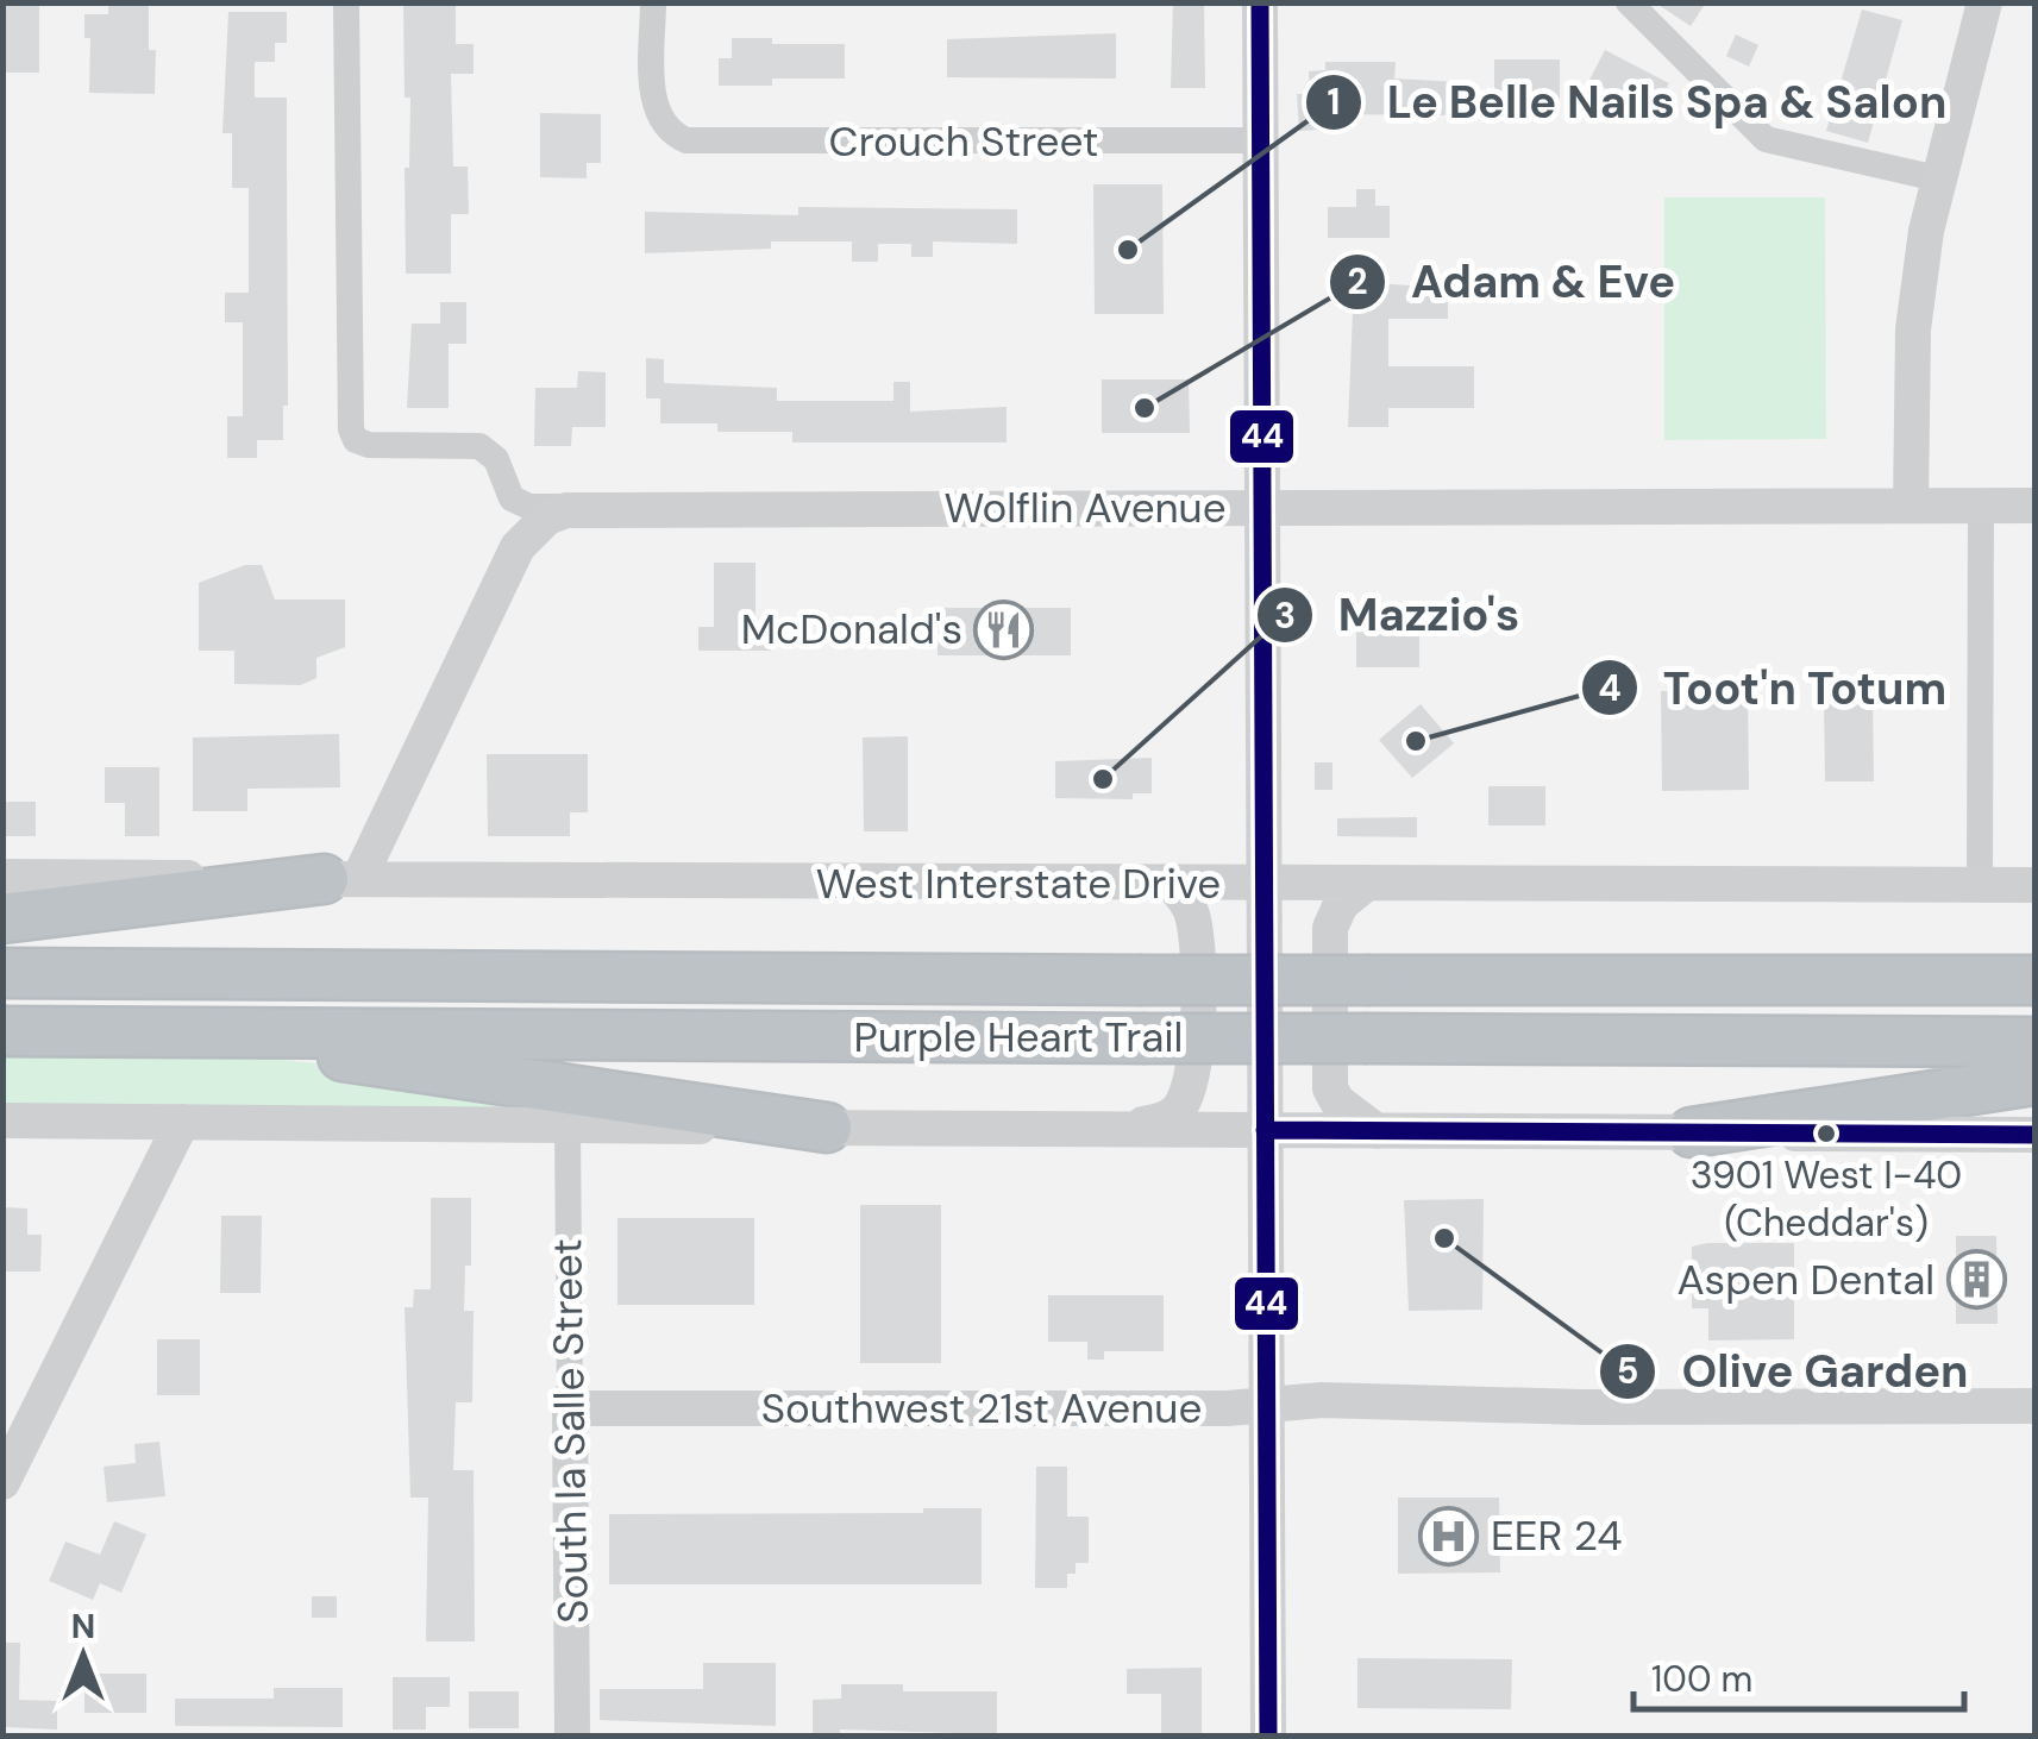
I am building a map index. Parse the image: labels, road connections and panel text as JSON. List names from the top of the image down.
{
  "streets": {
    "highway": ["Purple Heart Trail"],
    "main road": [
      "Wolflin Avenue",
      "West Interstate Drive",
      "Southwest 21st Avenue",
      "South la Salle Street"
    ],
    "street": ["Crouch Street"]
  },
  "crossings": [
    ["Wolflin Avenue", "West Interstate Drive"],
    ["Southwest 21st Avenue", "South la Salle Street"]
  ],
  "places": {
    "other": [
      "Le Belle Nails Spa & Salon",
      "Adam & Eve",
      "Toot'n Totum",
      "Mazzio's",
      "3901 West I-40 (Cheddar's)",
      "Olive Garden"
    ],
    "restaurant": ["McDonald's"],
    "building": ["Aspen Dental"],
    "hospital": ["EER 24"]
  },
  "lines": ["transit line 44"],
  "scale_bar": "100 m",
  "north": "top"
}
